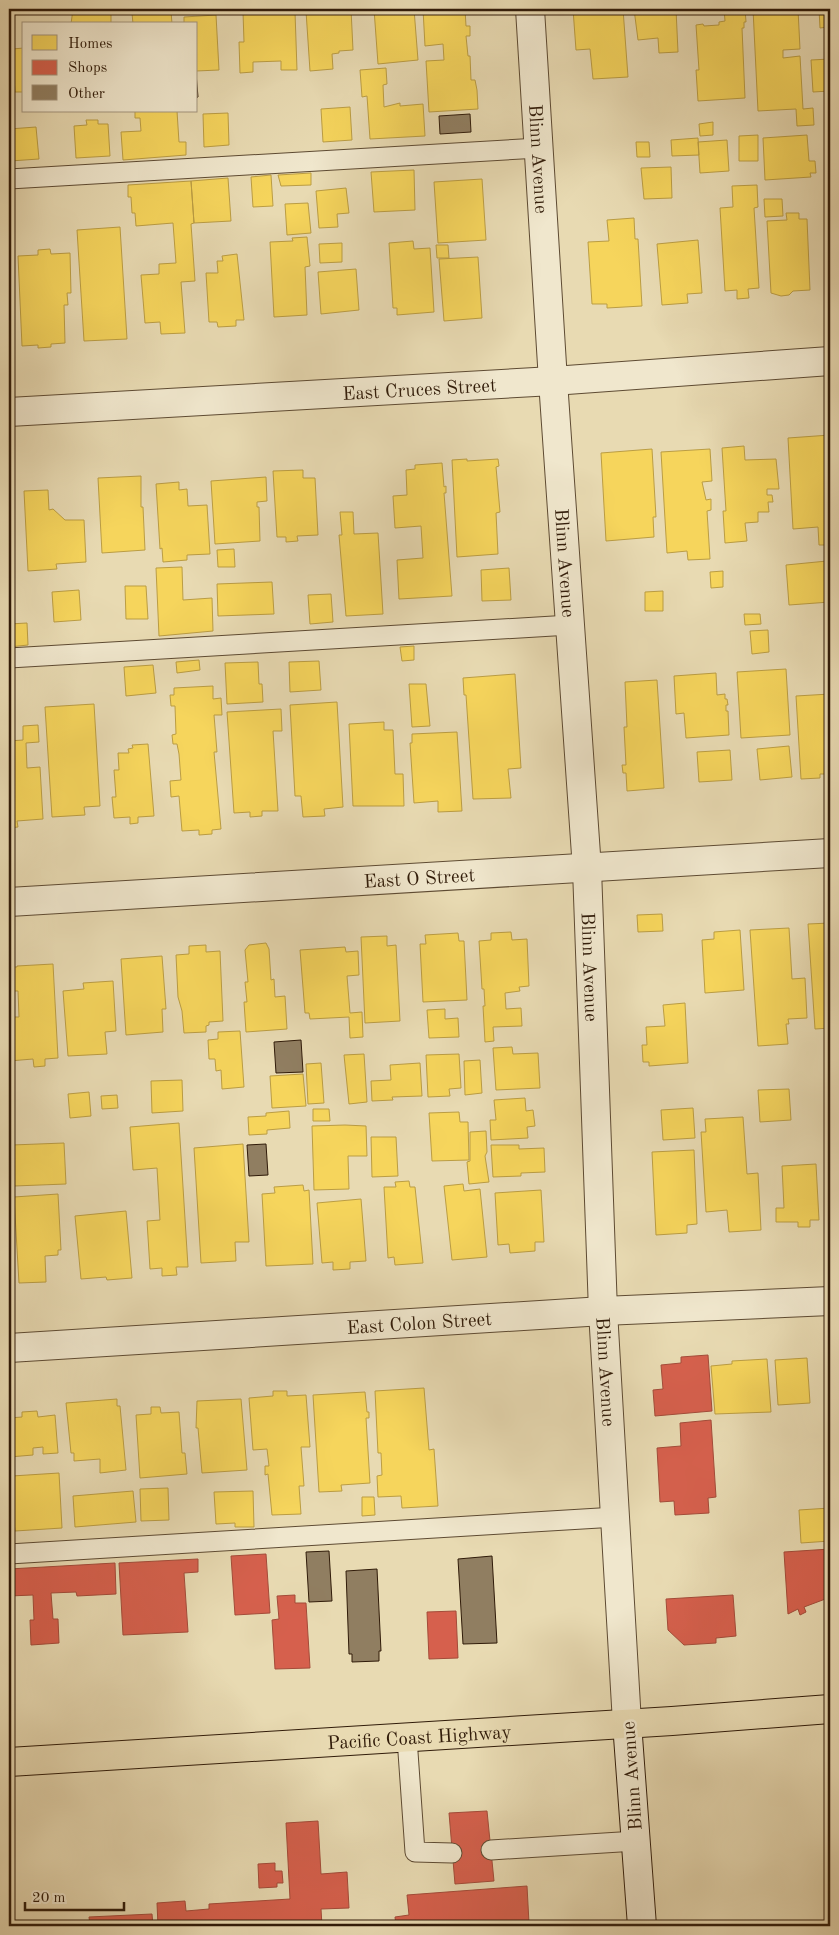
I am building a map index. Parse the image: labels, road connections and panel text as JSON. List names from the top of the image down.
{
  "streets": {
    "highway": ["Pacific Coast Highway"],
    "street": [
      "Blinn Avenue",
      "East Cruces Street",
      "East O Street",
      "East Colon Street"
    ]
  },
  "crossings": [
    ["Blinn Avenue", "East Cruces Street"],
    ["Blinn Avenue", "East O Street"],
    ["Blinn Avenue", "East Colon Street"],
    ["Blinn Avenue", "Pacific Coast Highway"]
  ],
  "legend": ["Homes", "Shops", "Other"],
  "scale_bar": "20 m"
}
